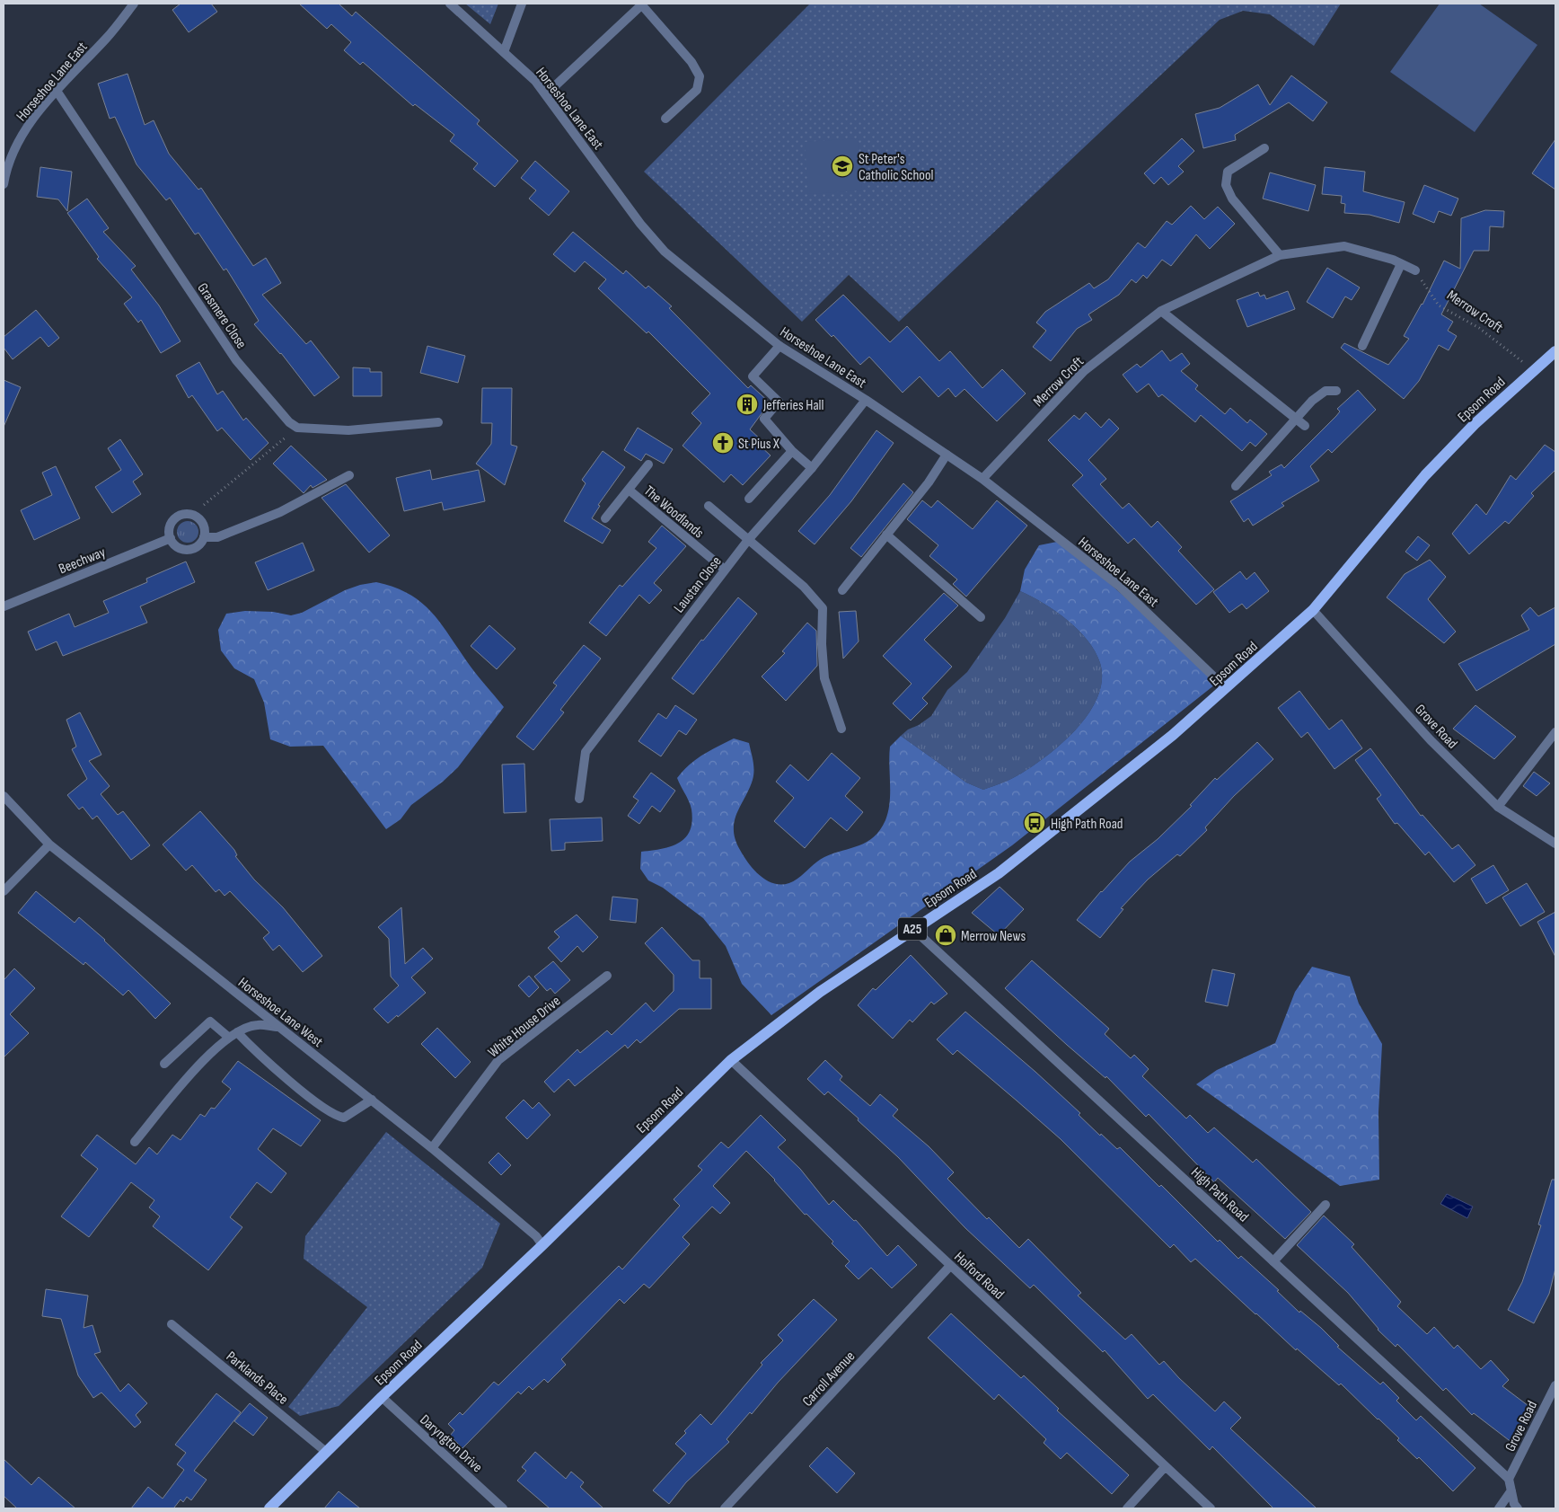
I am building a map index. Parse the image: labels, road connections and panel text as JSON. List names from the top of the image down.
{
  "streets": {
    "main road": ["Epsom Road", "A25"],
    "street": [
      "Horseshoe Lane East",
      "Merrow Croft",
      "Grasmere Close",
      "The Woodlands",
      "Beechway",
      "Laustan Close",
      "Grove Road",
      "Horseshoe Lane West",
      "White House Drive",
      "High Path Road",
      "Holford Road",
      "Parklands Place",
      "Carroll Avenue",
      "Daryngton Drive"
    ]
  },
  "crossings": [
    ["Horseshoe Lane East", "Merrow Croft"],
    ["Horseshoe Lane East", "Grasmere Close"],
    ["Horseshoe Lane East", "Epsom Road"],
    ["Horseshoe Lane East", "Laustan Close"],
    ["Merrow Croft", "Epsom Road"],
    ["Epsom Road", "Grove Road"],
    ["Epsom Road", "Horseshoe Lane West"],
    ["Epsom Road", "High Path Road"],
    ["Epsom Road", "Holford Road"],
    ["Epsom Road", "Parklands Place"],
    ["Epsom Road", "Daryngton Drive"],
    ["The Woodlands", "Laustan Close"],
    ["Grove Road", "High Path Road"],
    ["Horseshoe Lane West", "White House Drive"],
    ["Holford Road", "Carroll Avenue"]
  ],
  "places": {
    "school or university": ["St Peter's Catholic School"],
    "building": ["Jefferies Hall"],
    "church": ["St Pius X"],
    "bus stop": ["High Path Road"],
    "shop": ["Merrow News"]
  }
}
